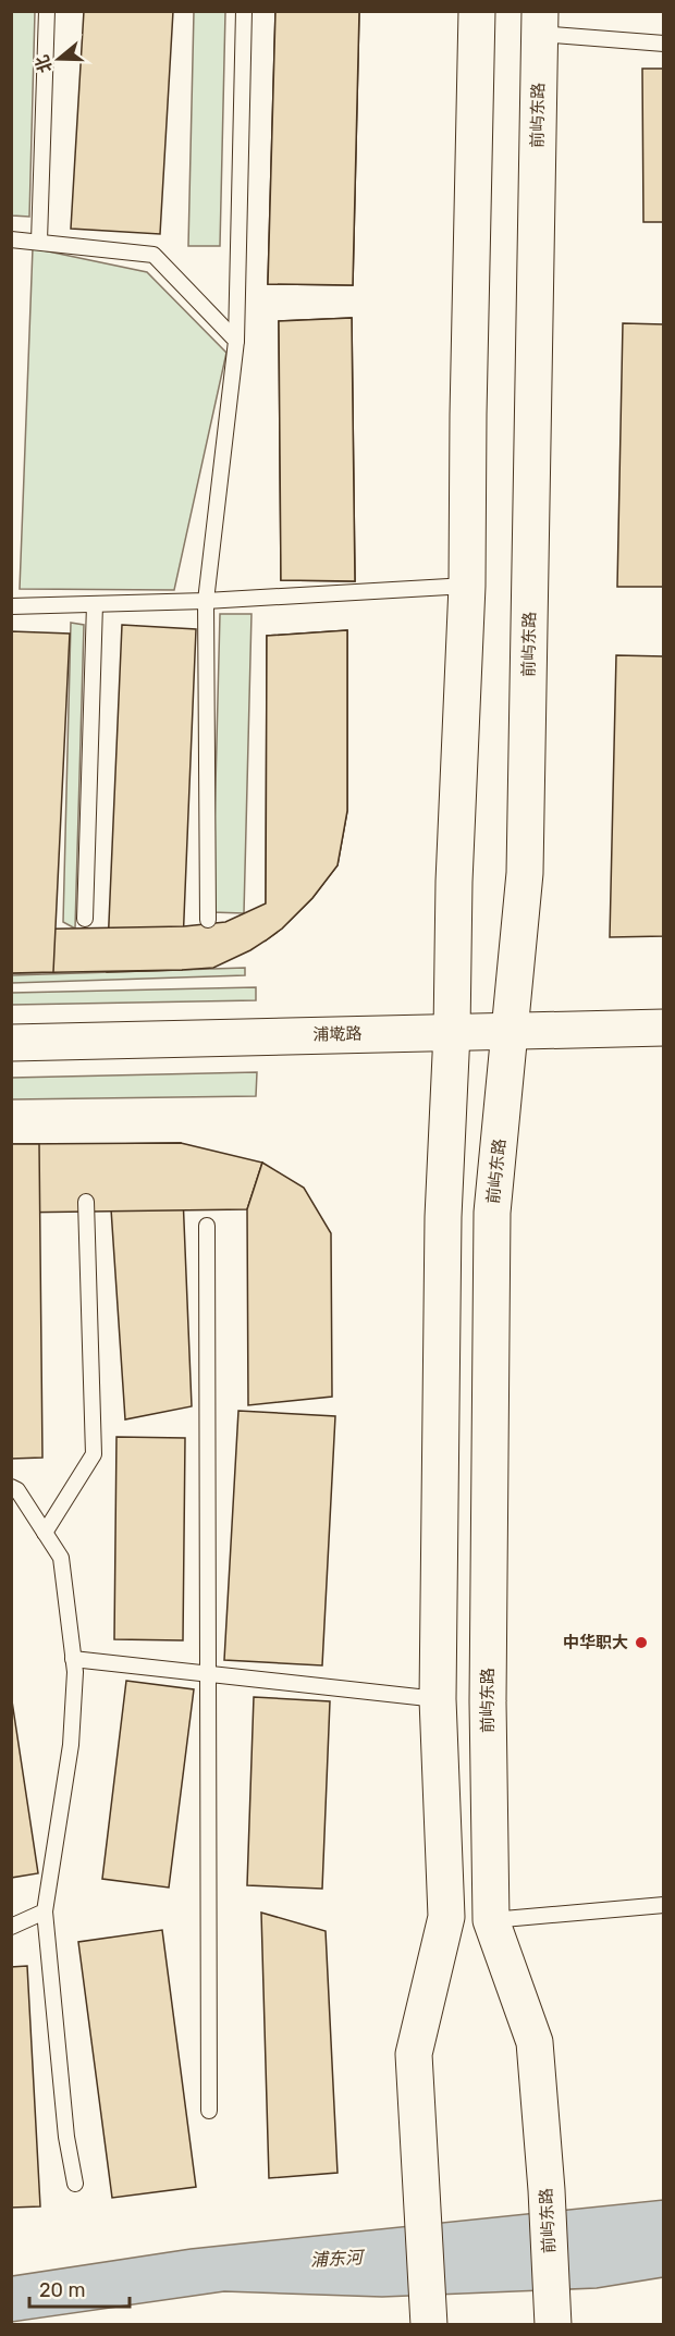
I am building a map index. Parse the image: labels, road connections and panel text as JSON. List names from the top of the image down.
{
  "streets": {
    "main road": ["前屿东路", "浦墘路"]
  },
  "crossings": [
    ["前屿东路", "浦墘路"]
  ],
  "water": ["浦东河"],
  "places": ["中华职大"],
  "scale_bar": "20 m",
  "north": "left"
}
